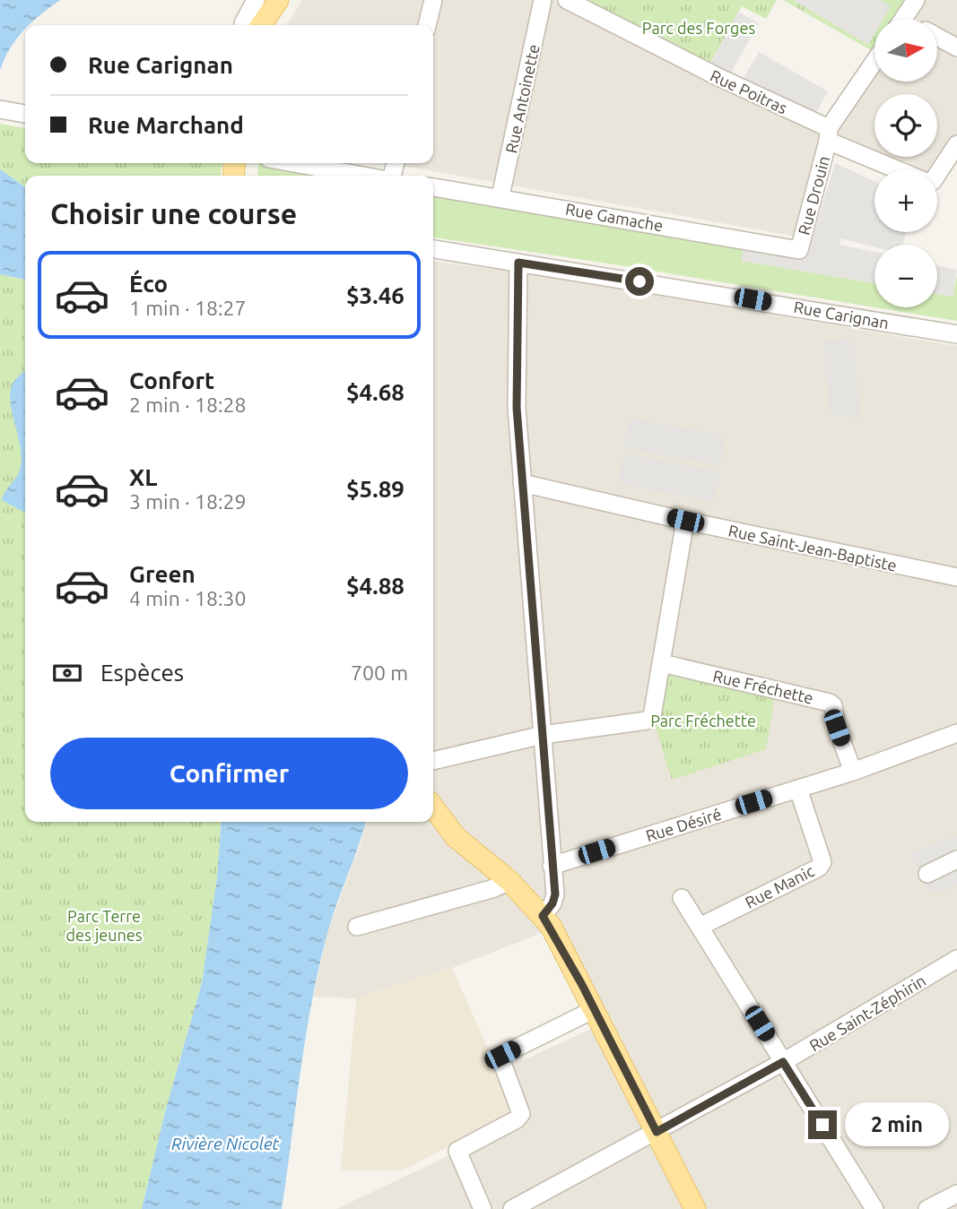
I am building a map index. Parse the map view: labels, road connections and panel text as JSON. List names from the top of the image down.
{
  "streets": {
    "street": [
      "Rue Poitras",
      "Rue Antoinette",
      "Rue Drouin",
      "Rue Gamache",
      "Rue Carignan",
      "Rue Saint-Jean-Baptiste",
      "Rue Fréchette",
      "Rue Désiré",
      "Rue Manic",
      "Rue Saint-Zéphirin"
    ]
  },
  "crossings": [
    ["Rue Poitras", "Rue Drouin"],
    ["Rue Antoinette", "Rue Gamache"],
    ["Rue Drouin", "Rue Gamache"],
    ["Rue Fréchette", "Rue Désiré"],
    ["Rue Désiré", "Rue Manic"]
  ],
  "water": ["Rivière Nicolet"],
  "parks": ["Parc des Forges", "Parc Fréchette", "Parc Terre des jeunes"],
  "north": "right",
  "page": {
    "map_buttons": ["+", "−"],
    "banner": ["Rue Carignan", "Rue Marchand"],
    "heading": "Choisir une course",
    "list": [
      {
        "name": "Éco",
        "note": "1 min · 18:27",
        "value": "$3.46"
      },
      {
        "name": "Confort",
        "note": "2 min · 18:28",
        "value": "$4.68"
      },
      {
        "name": "XL",
        "note": "3 min · 18:29",
        "value": "$5.89"
      },
      {
        "name": "Green",
        "note": "4 min · 18:30",
        "value": "$4.88"
      }
    ],
    "pay": ["Espèces", "700 m"],
    "buttons": "Confirmer",
    "bubble": "2 min"
  }
}
